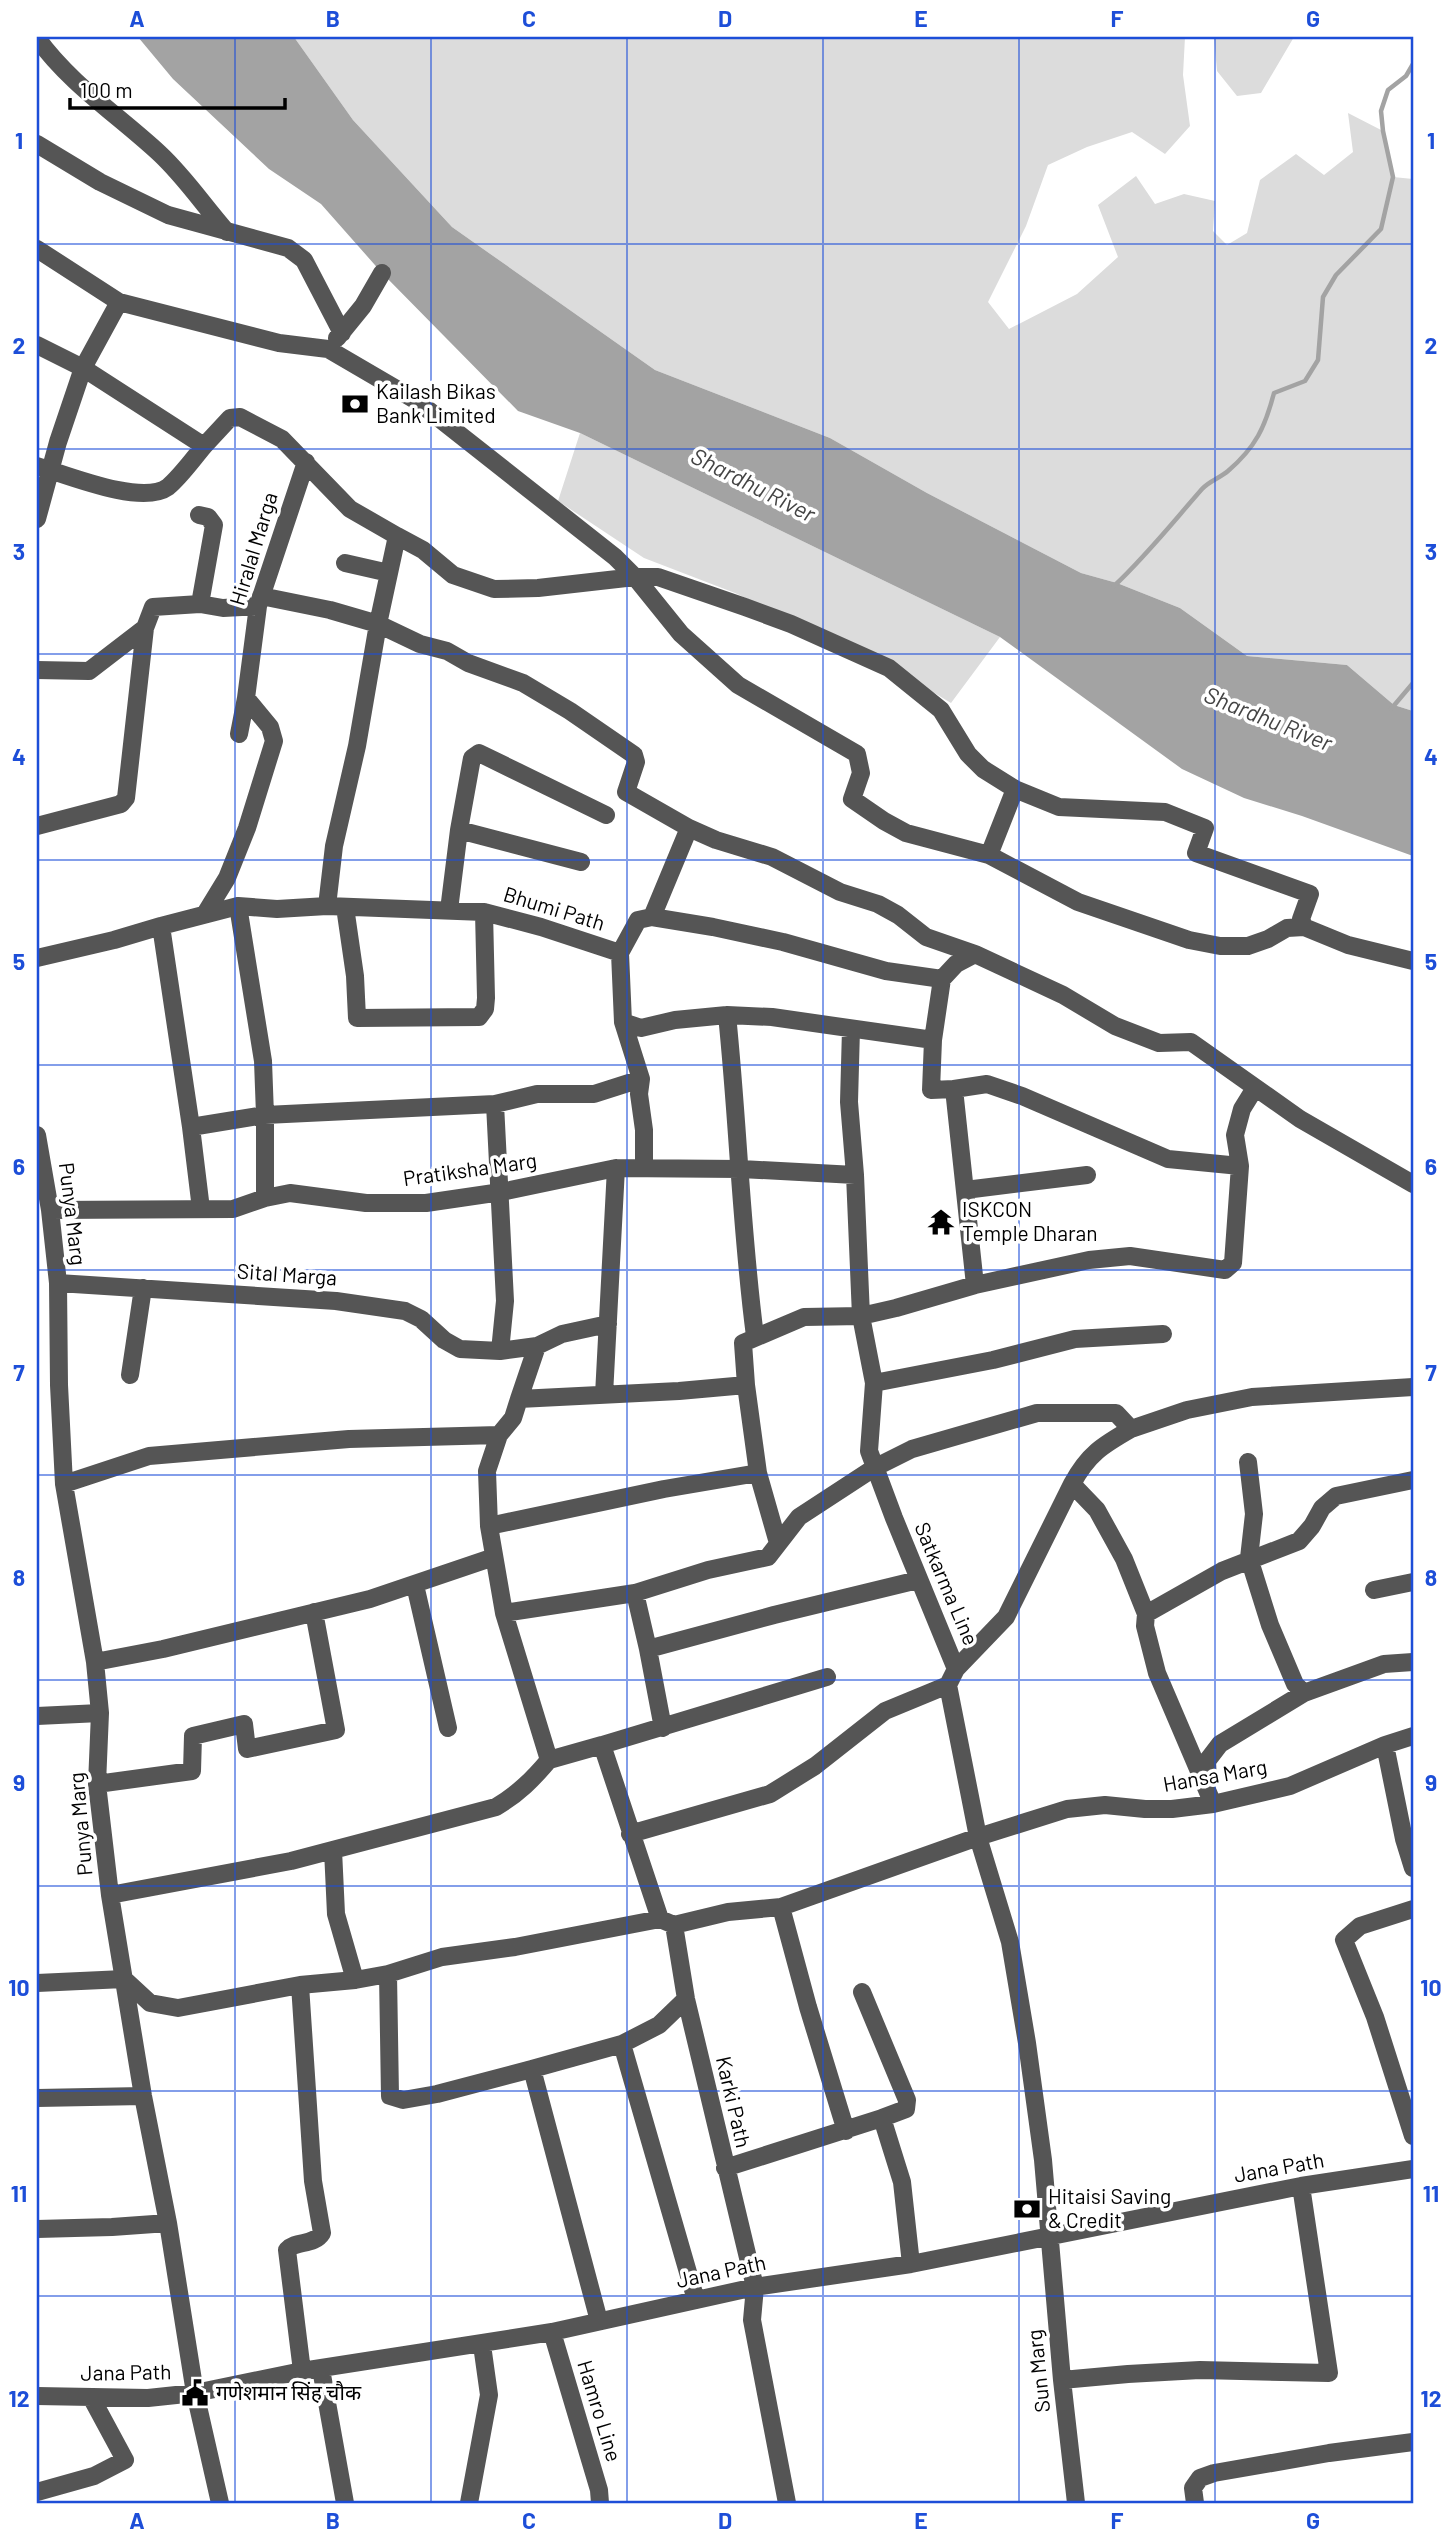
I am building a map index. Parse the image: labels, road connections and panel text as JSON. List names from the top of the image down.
{
  "streets": {
    "street": [
      "Hiralal Marga",
      "Bhumi Path",
      "Pratiksha Marg",
      "Punya Marg",
      "Sital Marga",
      "Satkarma Line",
      "Hansa Marg",
      "Karki Path",
      "Jana Path",
      "Sun Marg",
      "Hamro Line"
    ]
  },
  "crossings": [
    ["Bhumi Path", "Pratiksha Marg"],
    ["Pratiksha Marg", "Punya Marg"],
    ["Pratiksha Marg", "Satkarma Line"],
    ["Punya Marg", "Sital Marga"],
    ["Punya Marg", "Hansa Marg"],
    ["Punya Marg", "Jana Path"],
    ["Satkarma Line", "Hansa Marg"],
    ["Satkarma Line", "Jana Path"],
    ["Satkarma Line", "Sun Marg"],
    ["Hansa Marg", "Karki Path"],
    ["Karki Path", "Jana Path"],
    ["Jana Path", "Sun Marg"],
    ["Jana Path", "Hamro Line"]
  ],
  "water": ["Shardhu River"],
  "places": {
    "bank": ["Kailash Bikas Bank Limited", "Hitaisi Saving & Credit"],
    "temple": ["ISKCON Temple Dharan"],
    "public building": ["गणेशमान सिंह चौक"]
  },
  "scale_bar": "100 m",
  "grid": {
    "columns": [
      "A",
      "B",
      "C",
      "D",
      "E",
      "F",
      "G"
    ],
    "rows": [
      "1",
      "2",
      "3",
      "4",
      "5",
      "6",
      "7",
      "8",
      "9",
      "10",
      "11",
      "12"
    ]
  }
}
